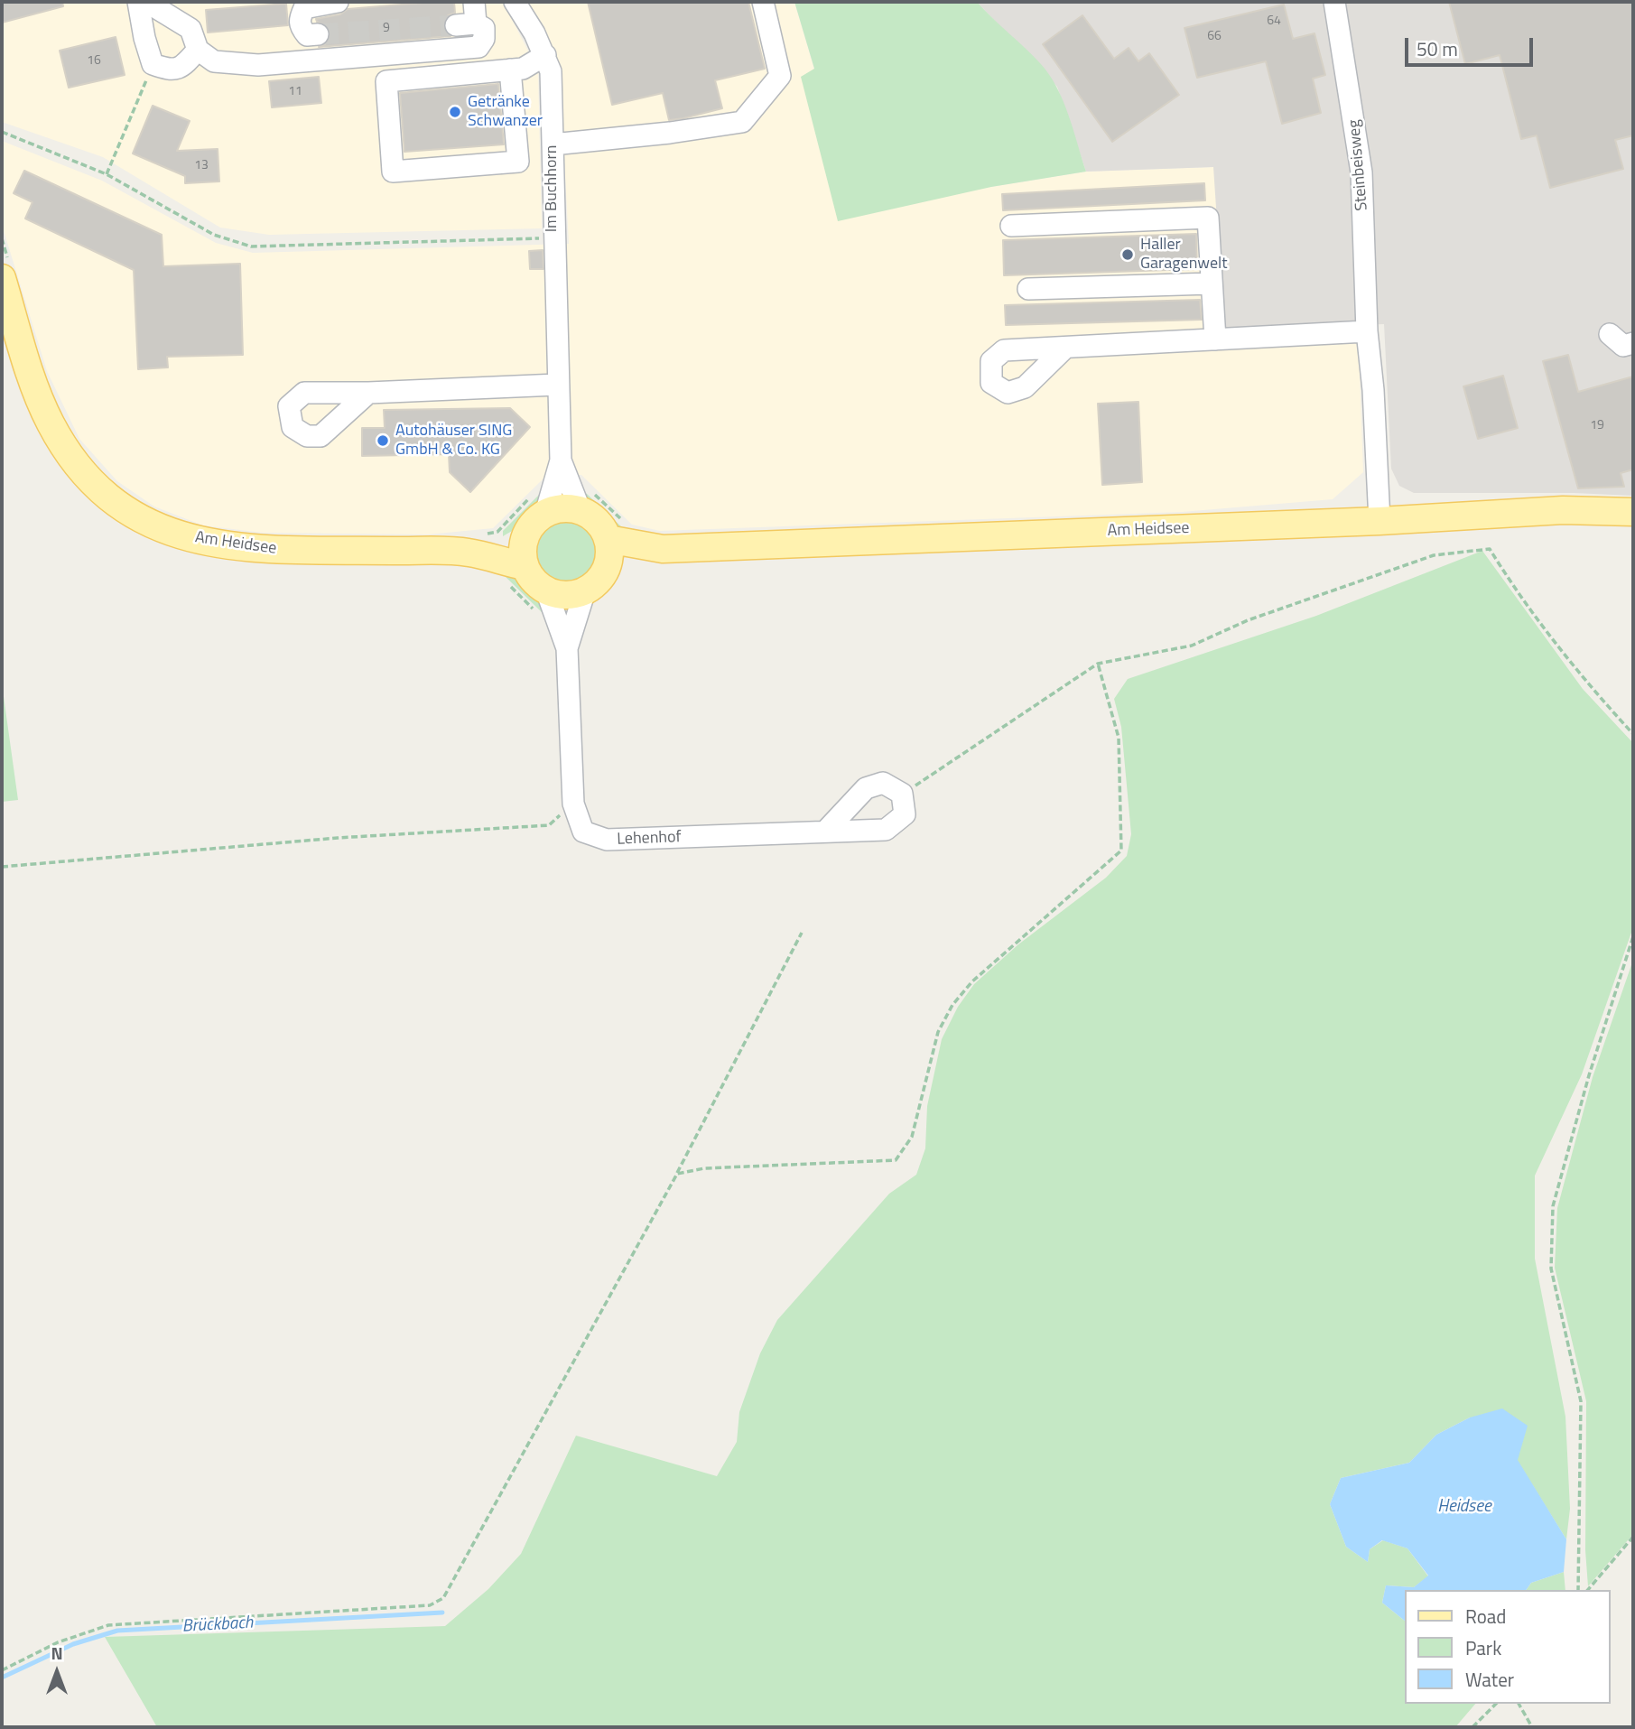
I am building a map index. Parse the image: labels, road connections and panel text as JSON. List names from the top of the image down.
{
  "streets": {
    "main road": ["Am Heidsee"],
    "street": ["Steinbeisweg", "Im Buchhorn", "Lehenhof"]
  },
  "crossings": [
    ["Steinbeisweg", "Am Heidsee"],
    ["Im Buchhorn", "Am Heidsee"],
    ["Im Buchhorn", "Lehenhof"],
    ["Am Heidsee", "Lehenhof"]
  ],
  "water": ["Heidsee", "Brückbach"],
  "places": ["Getränke Schwanzer", "Haller Garagenwelt", "Autohäuser SING GmbH & Co. KG"],
  "house_numbers": [
    "64",
    "9",
    "66",
    "16",
    "11",
    "13",
    "19"
  ],
  "legend": ["Road", "Park", "Water"],
  "scale_bar": "50 m",
  "north": "top"
}
